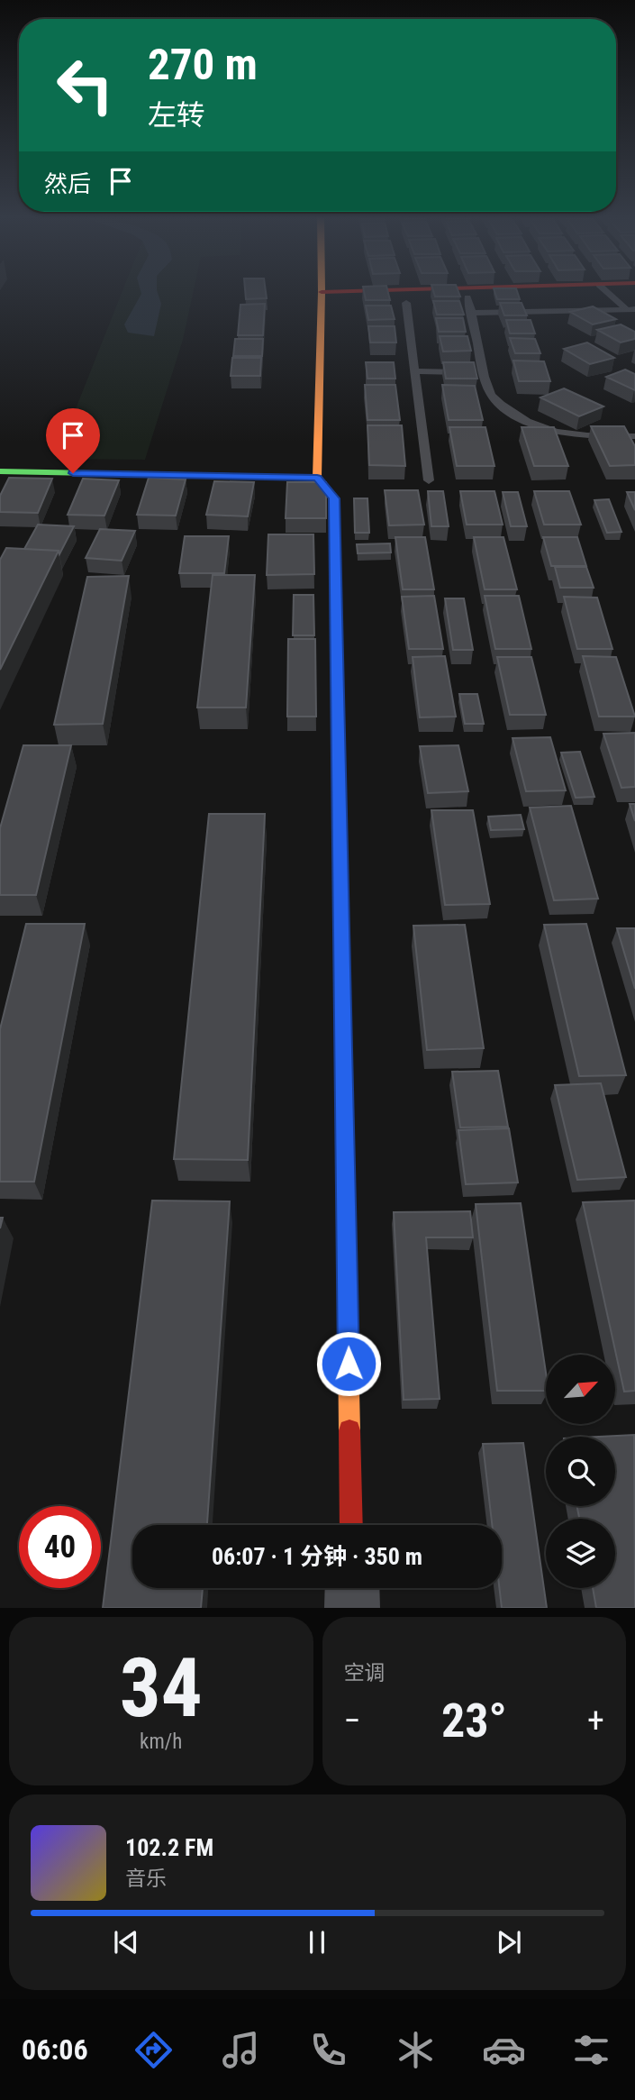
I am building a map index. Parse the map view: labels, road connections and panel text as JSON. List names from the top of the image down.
{
  "north": "top right",
  "page": {
    "turn": ["270 m", "左转"],
    "then": "然后",
    "limit": "40",
    "trip": "06:07 · 1 分钟 · 350 m",
    "tile": [
      ["34", "km/h"],
      "空调"
    ],
    "heat": ["−", "23°", "+"],
    "song": ["102.2 FM", "音乐"],
    "tabs": "06:06"
  }
}
